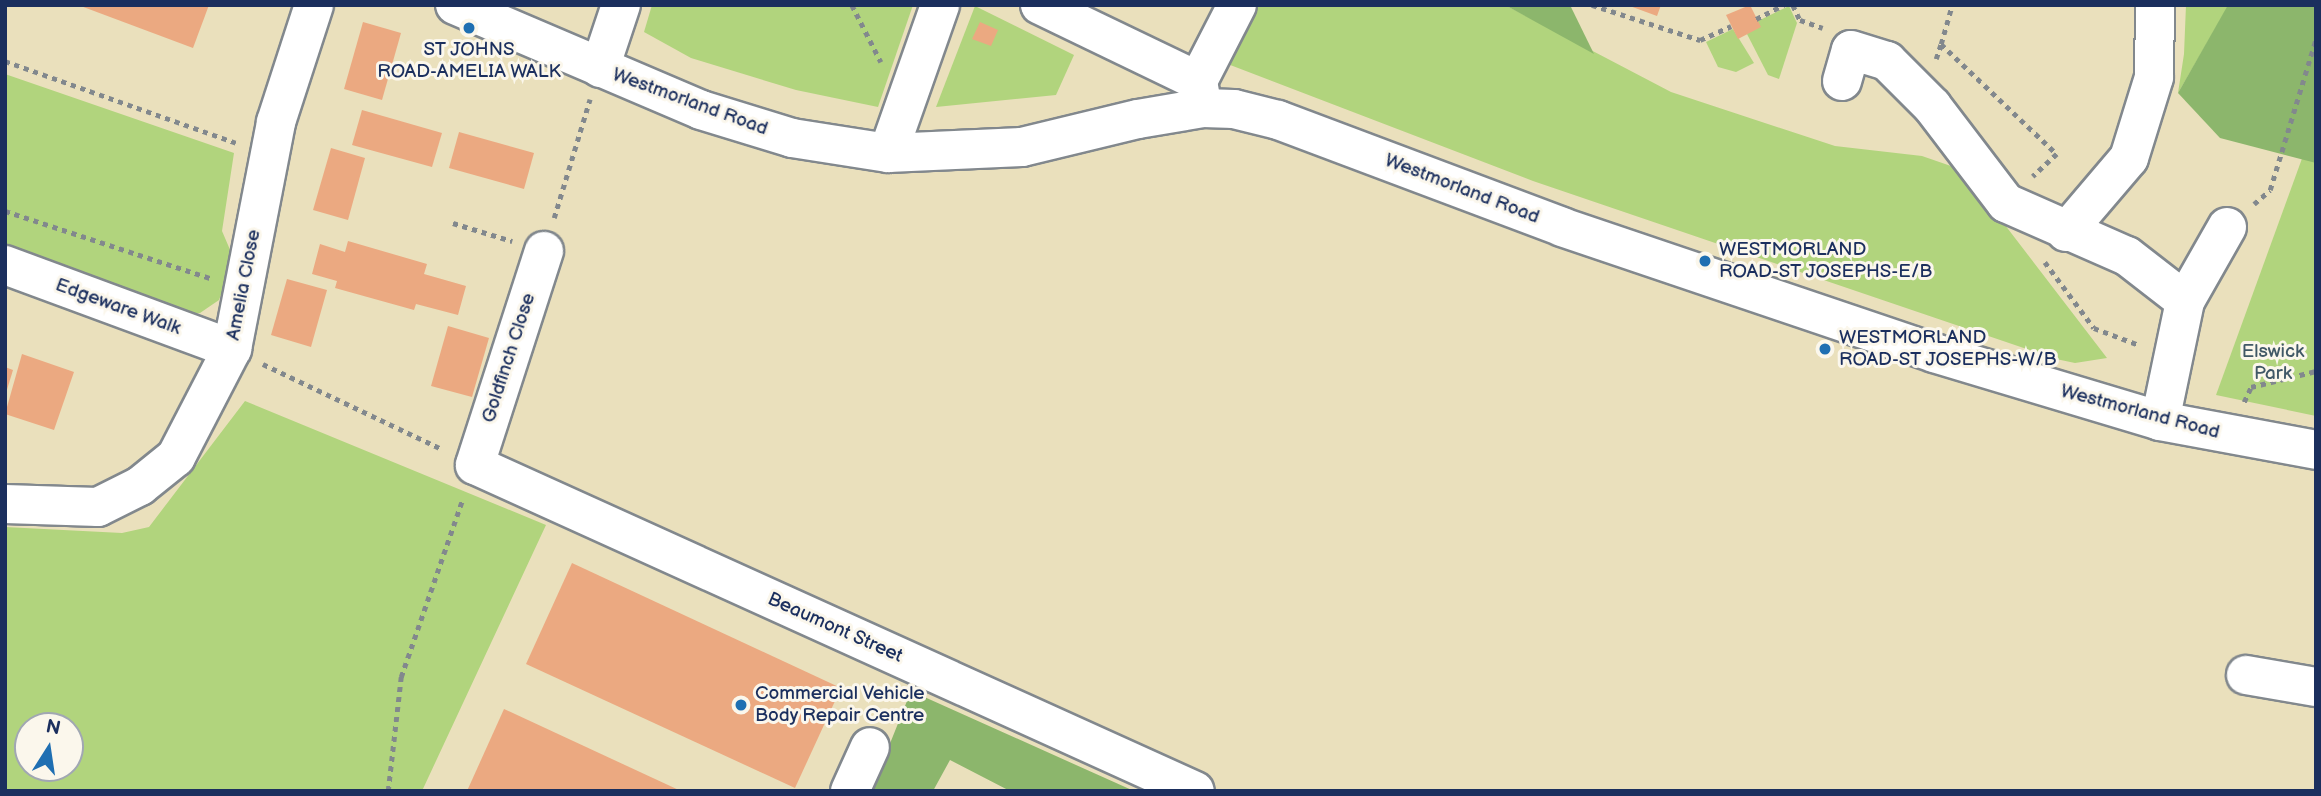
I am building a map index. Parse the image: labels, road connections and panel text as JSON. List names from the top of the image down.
{
  "streets": {
    "street": [
      "Westmorland Road",
      "Amelia Close",
      "Edgeware Walk",
      "Goldfinch Close",
      "Beaumont Street"
    ]
  },
  "crossings": [
    ["Amelia Close", "Edgeware Walk"],
    ["Goldfinch Close", "Beaumont Street"]
  ],
  "parks": ["Elswick Park"],
  "places": [
    "ST JOHNS ROAD-AMELIA WALK",
    "WESTMORLAND ROAD-ST JOSEPHS-E/B",
    "WESTMORLAND ROAD-ST JOSEPHS-W/B",
    "Commercial Vehicle Body Repair Centre"
  ],
  "north": "top"
}
